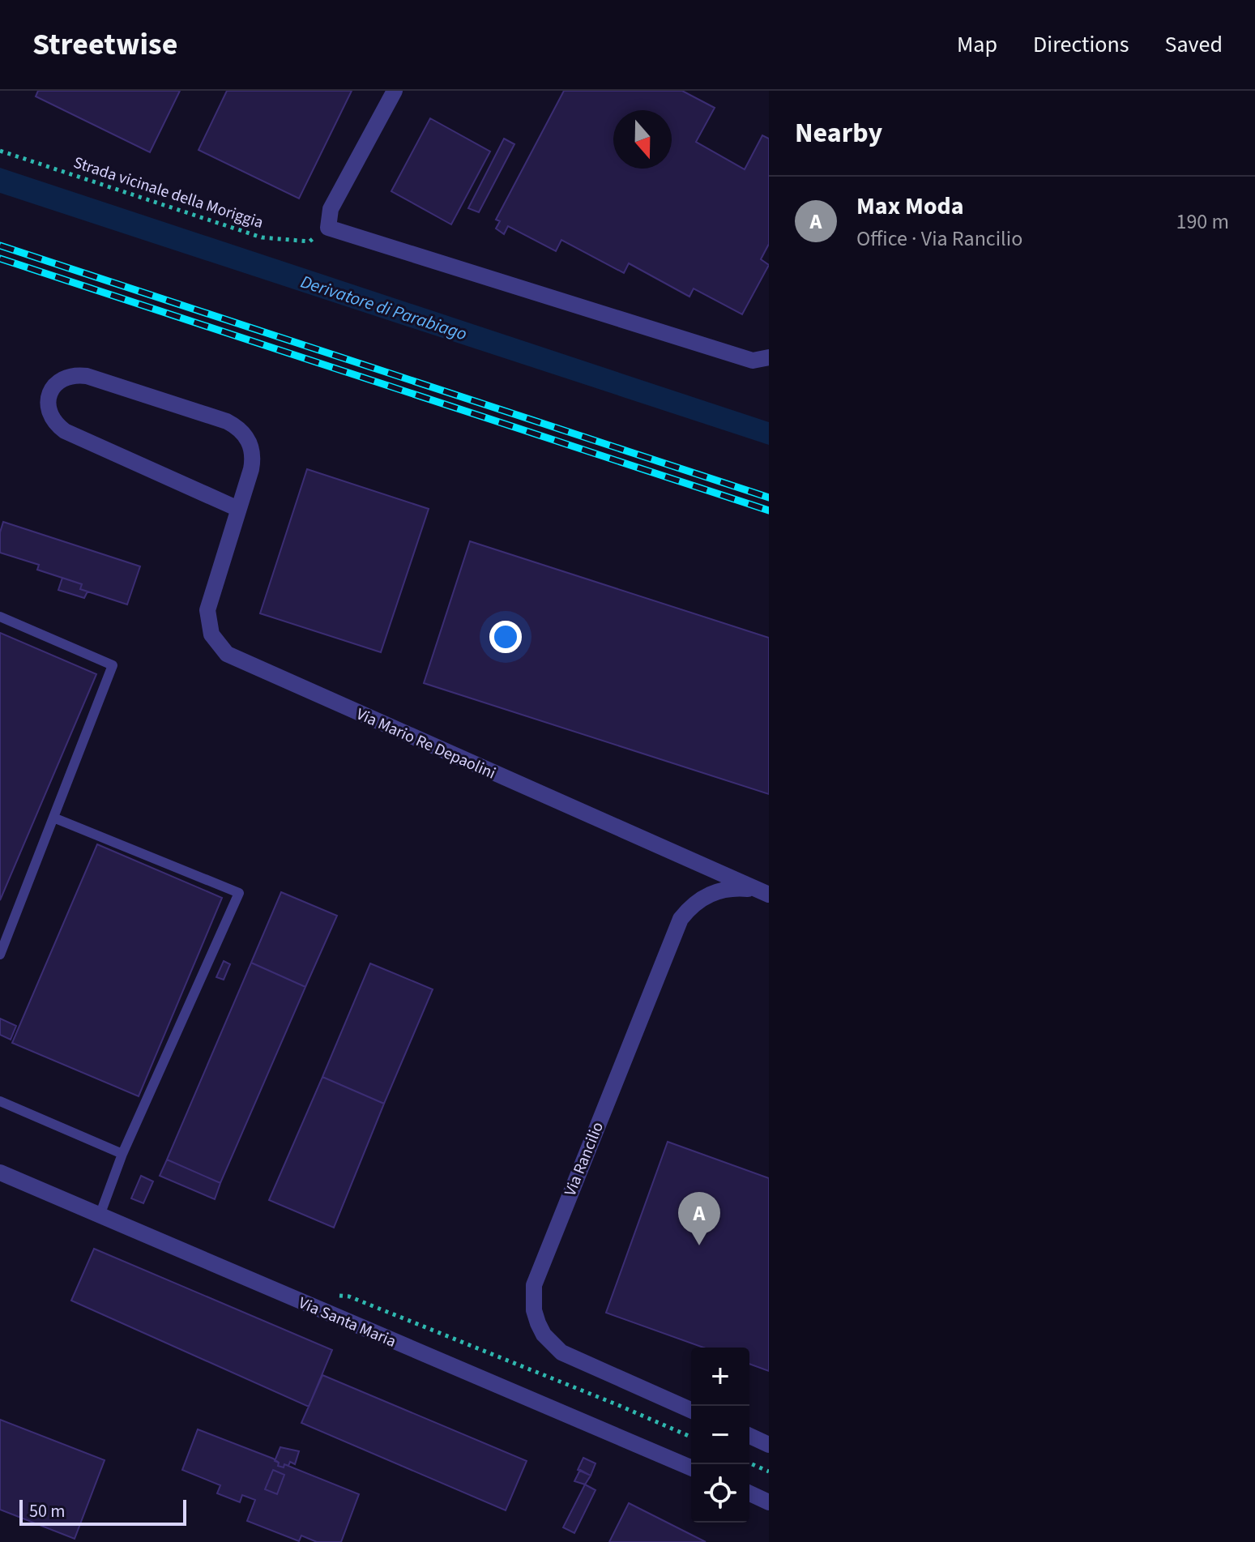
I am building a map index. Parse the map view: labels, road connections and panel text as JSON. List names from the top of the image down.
{
  "streets": {
    "street": ["Via Mario Re Depaolini", "Via Rancilio", "Via Santa Maria"],
    "path": ["Strada vicinale della Moriggia"]
  },
  "crossings": [
    ["Via Mario Re Depaolini", "Via Rancilio"]
  ],
  "water": ["Derivatore di Parabiago"],
  "scale_bar": "50 m",
  "north": "bottom",
  "page": {
    "header": "Streetwise",
    "nav": ["Map", "Directions", "Saved"],
    "heading": "Nearby",
    "list": [
      {
        "mark": "A",
        "name": "Max Moda",
        "note": "Office · Via Rancilio",
        "value": "190 m"
      }
    ],
    "pins": "A",
    "map_buttons": ["+", "−"],
    "scale": "50 m"
  }
}
